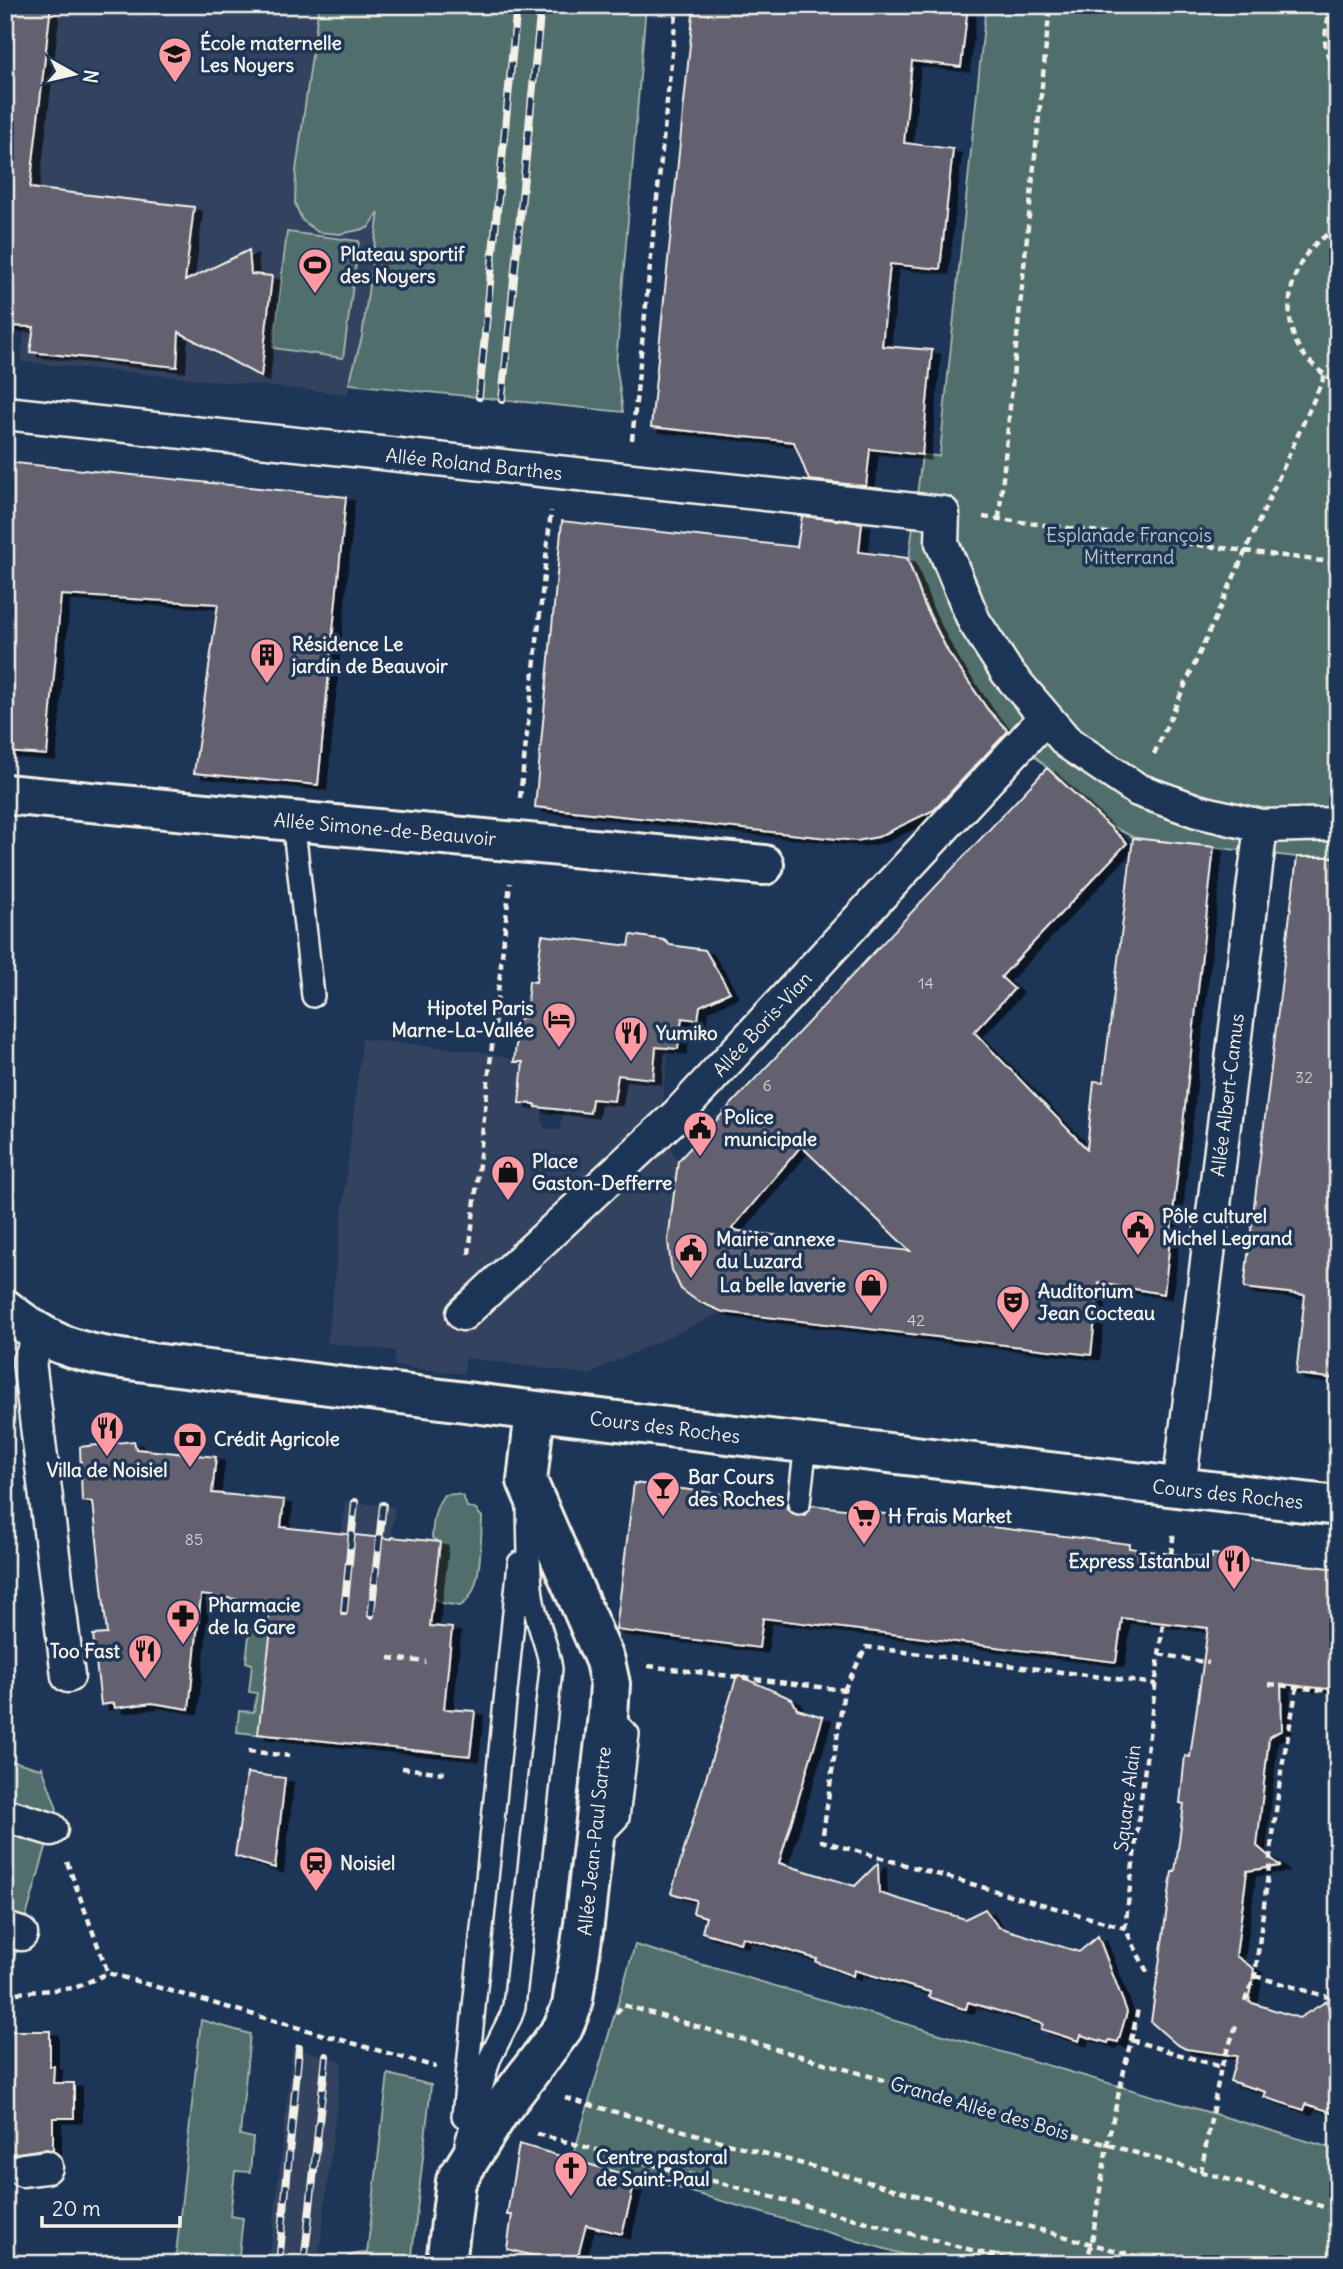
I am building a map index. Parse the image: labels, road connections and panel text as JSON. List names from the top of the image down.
{
  "streets": {
    "street": [
      "Allée Roland Barthes",
      "Allée Simone-de-Beauvoir",
      "Allée Boris-Vian",
      "Allée Albert-Camus",
      "Cours des Roches",
      "Allée Jean-Paul Sartre"
    ],
    "path": ["Square Alain", "Grande Allée des Bois"]
  },
  "crossings": [
    ["Allée Albert-Camus", "Cours des Roches"],
    ["Cours des Roches", "Allée Jean-Paul Sartre"]
  ],
  "parks": ["Esplanade François Mitterrand"],
  "places": {
    "school or university": ["École maternelle Les Noyers"],
    "sports": ["Plateau sportif des Noyers"],
    "building": ["Résidence Le jardin de Beauvoir"],
    "hotel": ["Hipotel Paris Marne-La-Vallée"],
    "restaurant": [
      "Yumiko",
      "Villa de Noisiel",
      "Express Istanbul",
      "Too Fast"
    ],
    "public building": ["Police municipale", "Pôle culturel Michel Legrand", "Mairie annexe du Luzard"],
    "shop": ["Place Gaston-Defferre", "La belle laverie"],
    "theatre": ["Auditorium Jean Cocteau"],
    "bank": ["Crédit Agricole"],
    "bar": ["Bar Cours des Roches"],
    "supermarket": ["H Frais Market"],
    "pharmacy": ["Pharmacie de la Gare"],
    "station": ["Noisiel"],
    "church": ["Centre pastoral de Saint-Paul"]
  },
  "house_numbers": [
    "14",
    "32",
    "6",
    "42",
    "85"
  ],
  "scale_bar": "20 m",
  "north": "right"
}
